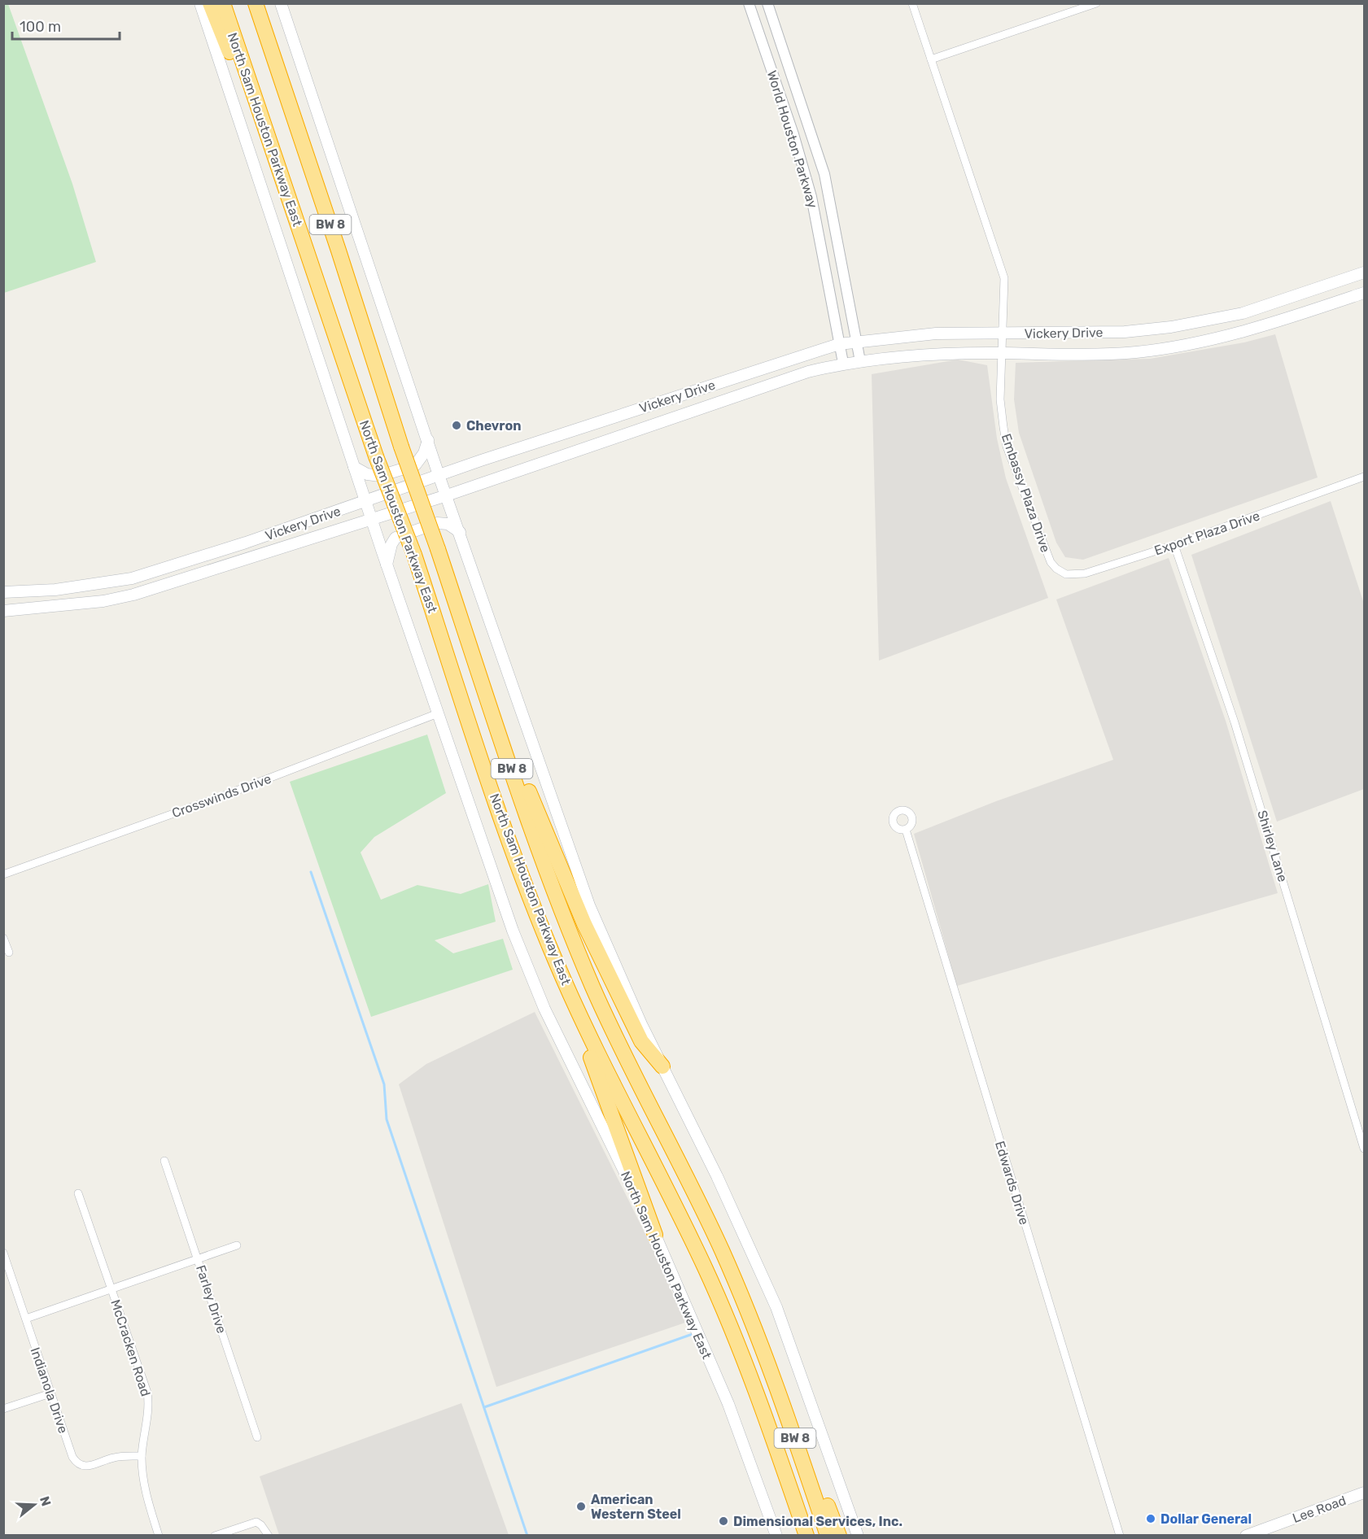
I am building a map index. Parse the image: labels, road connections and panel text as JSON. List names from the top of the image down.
{
  "streets": {
    "highway": ["North Sam Houston Parkway East", "BW 8"],
    "main road": ["Vickery Drive", "Lee Road"],
    "street": [
      "World Houston Parkway",
      "Embassy Plaza Drive",
      "Export Plaza Drive",
      "Crosswinds Drive",
      "Shirley Lane",
      "Edwards Drive",
      "Farley Drive",
      "McCracken Road",
      "Indianola Drive"
    ]
  },
  "crossings": [
    ["North Sam Houston Parkway East", "Vickery Drive"],
    ["North Sam Houston Parkway East", "Crosswinds Drive"],
    ["World Houston Parkway", "Vickery Drive"],
    ["Vickery Drive", "Embassy Plaza Drive"],
    ["Embassy Plaza Drive", "Export Plaza Drive"],
    ["Export Plaza Drive", "Shirley Lane"],
    ["McCracken Road", "Indianola Drive"]
  ],
  "places": [
    "Chevron",
    "American Western Steel",
    "Dollar General",
    "Dimensional Services, Inc."
  ],
  "scale_bar": "100 m",
  "north": "right"
}
